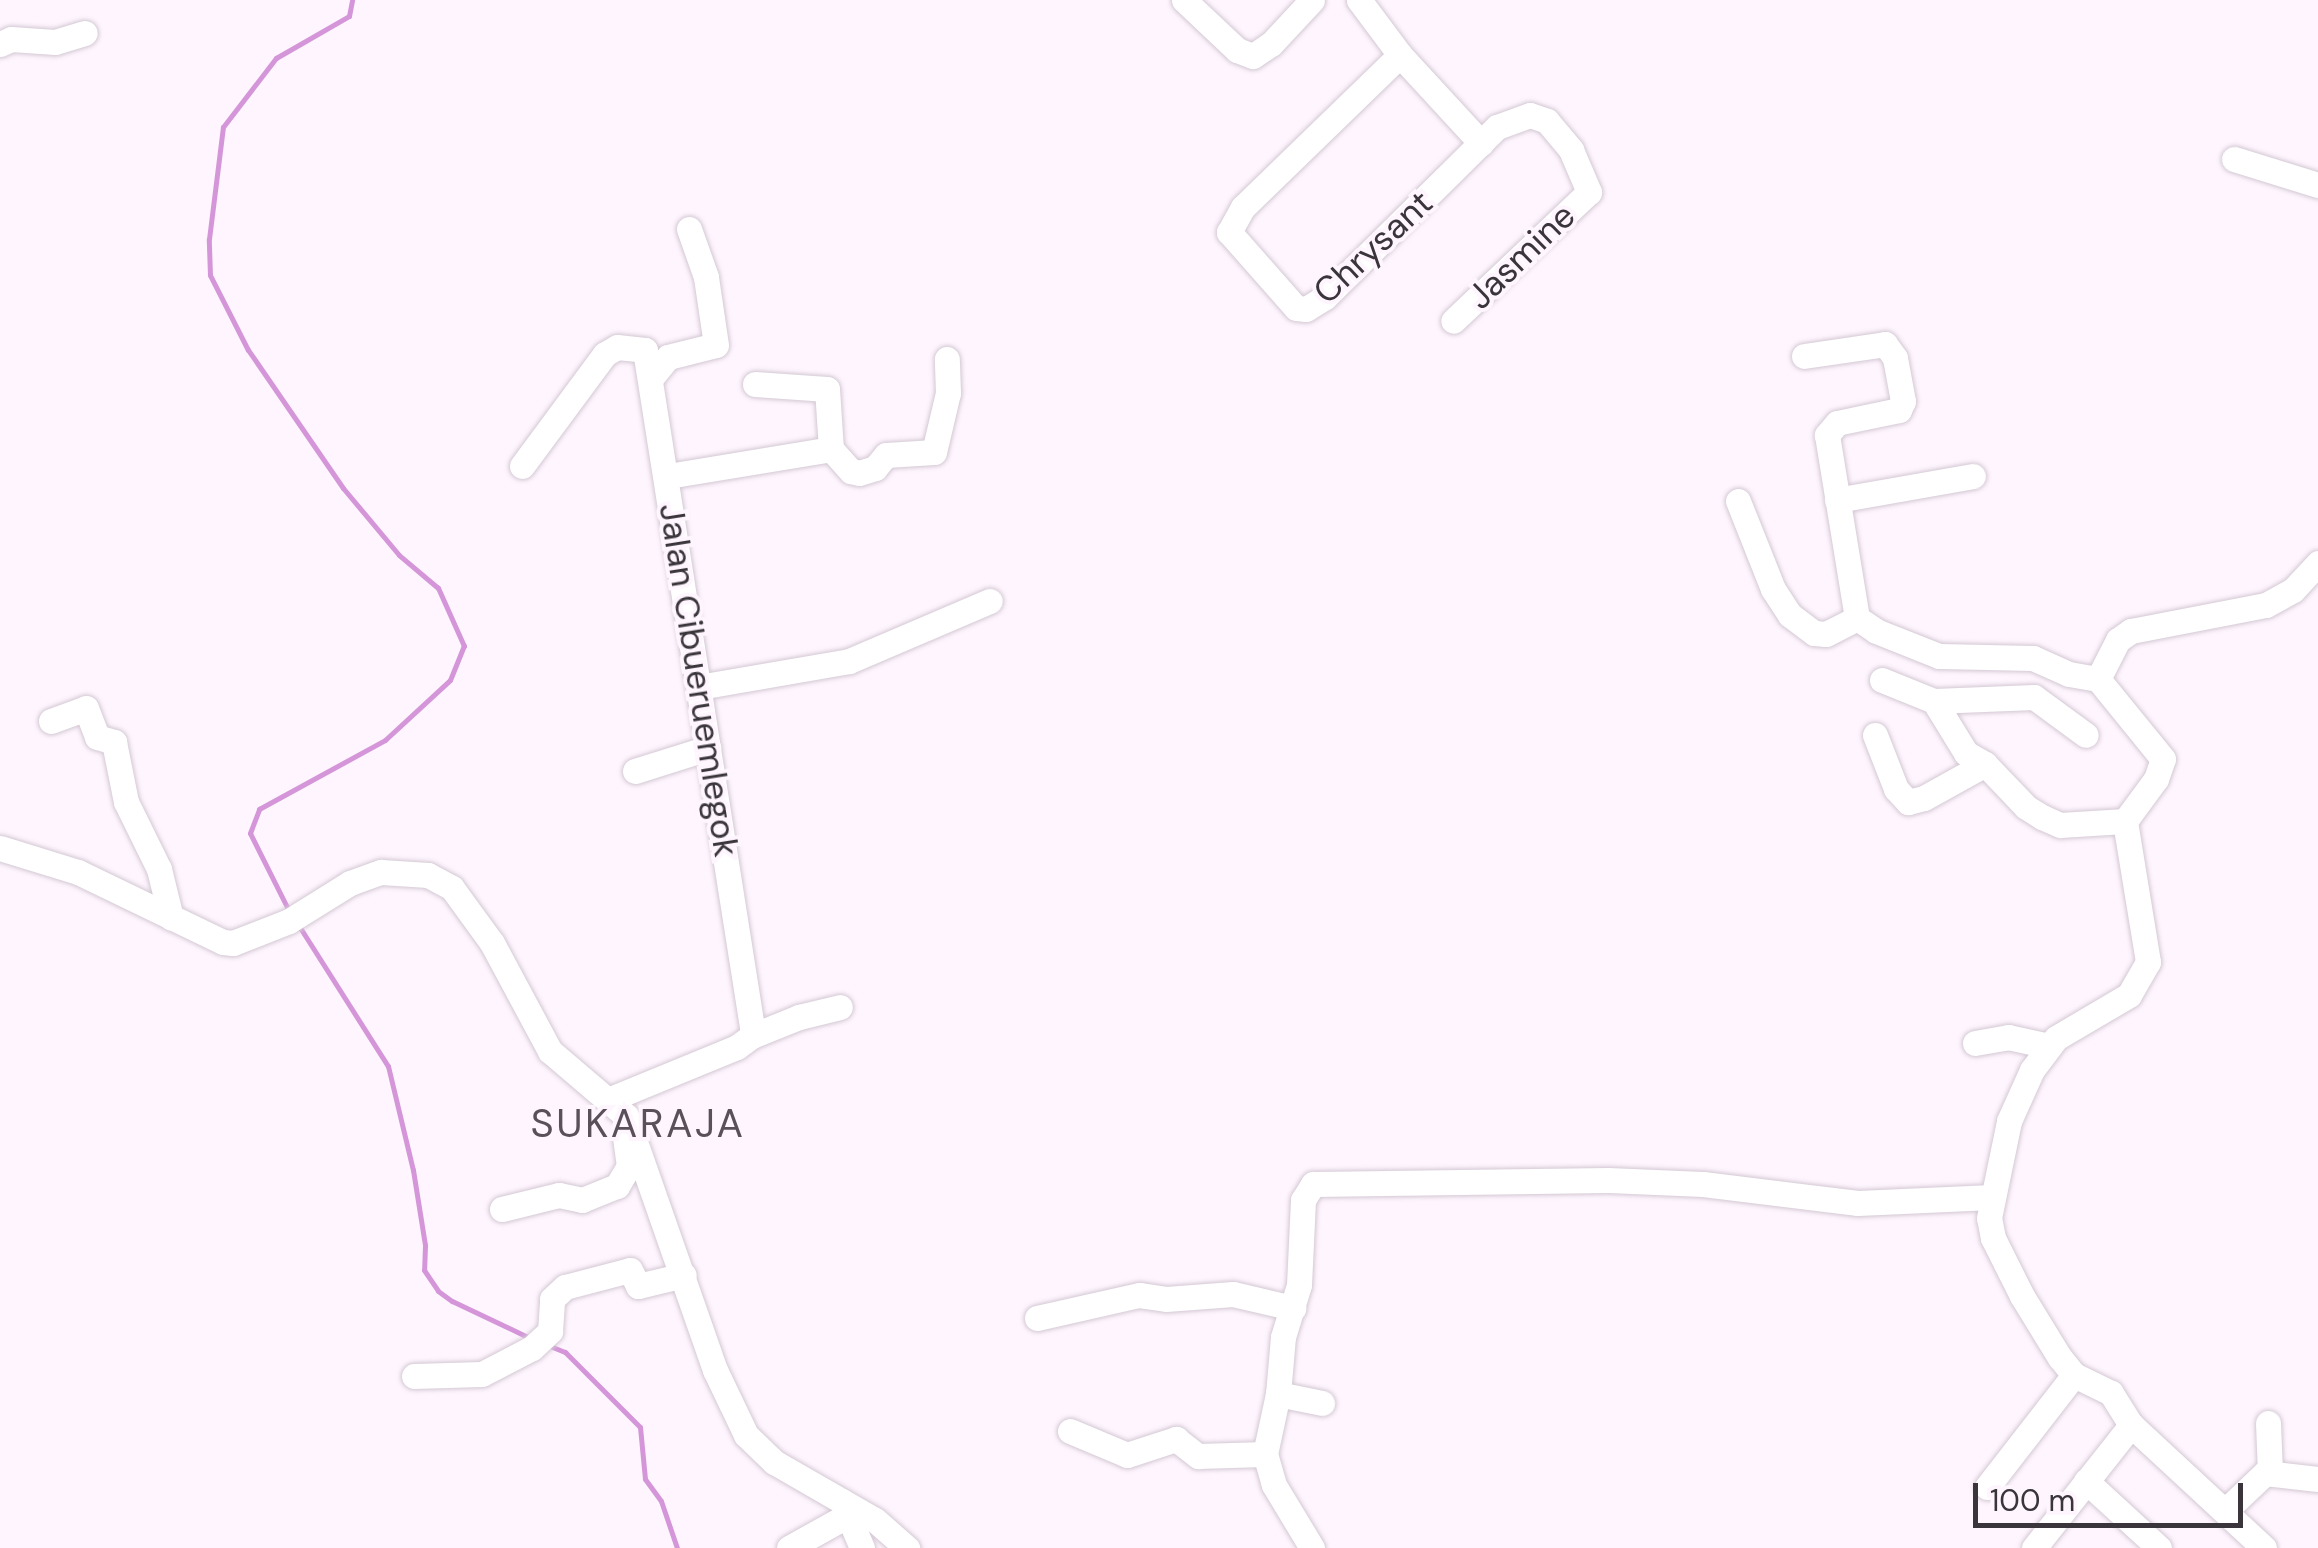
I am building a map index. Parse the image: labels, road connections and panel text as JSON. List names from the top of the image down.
{
  "streets": {
    "street": ["Chrysant", "Jasmine", "Jalan Cibueruemlegok"]
  },
  "crossings": [
    ["Chrysant", "Jasmine"]
  ],
  "districts": ["SUKARAJA"],
  "scale_bar": "100 m"
}
